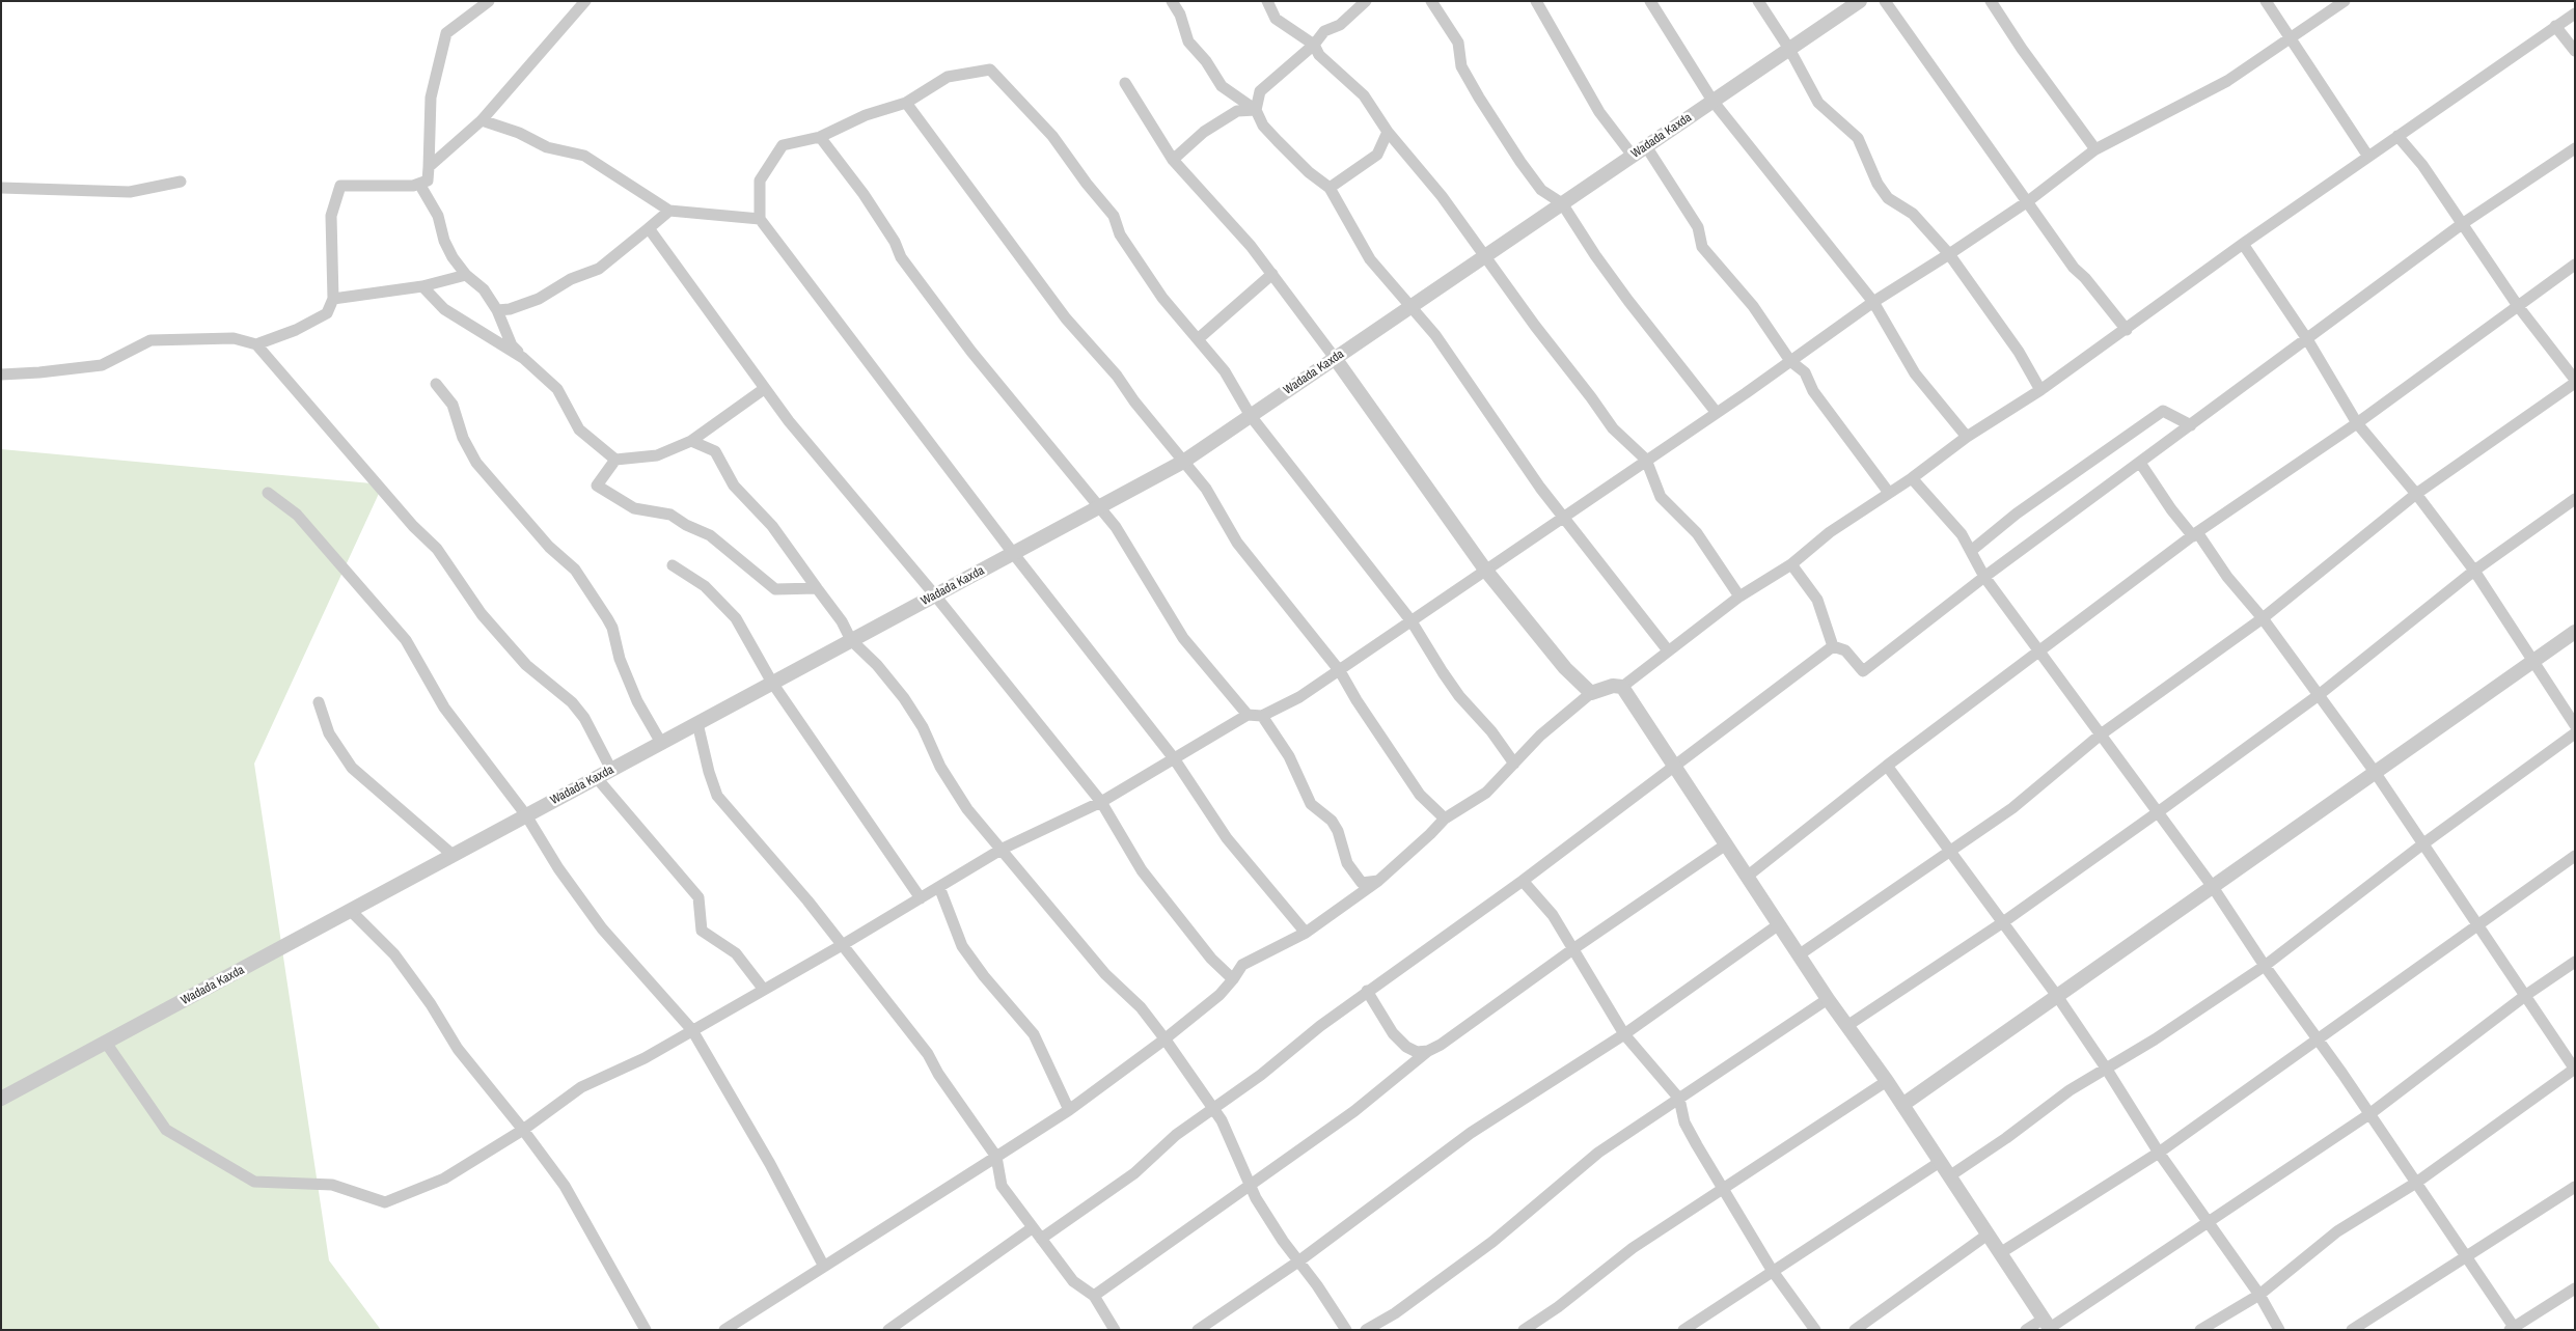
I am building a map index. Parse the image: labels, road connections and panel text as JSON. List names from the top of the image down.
{
  "streets": {
    "street": ["Wadada Kaxda"]
  }
}
